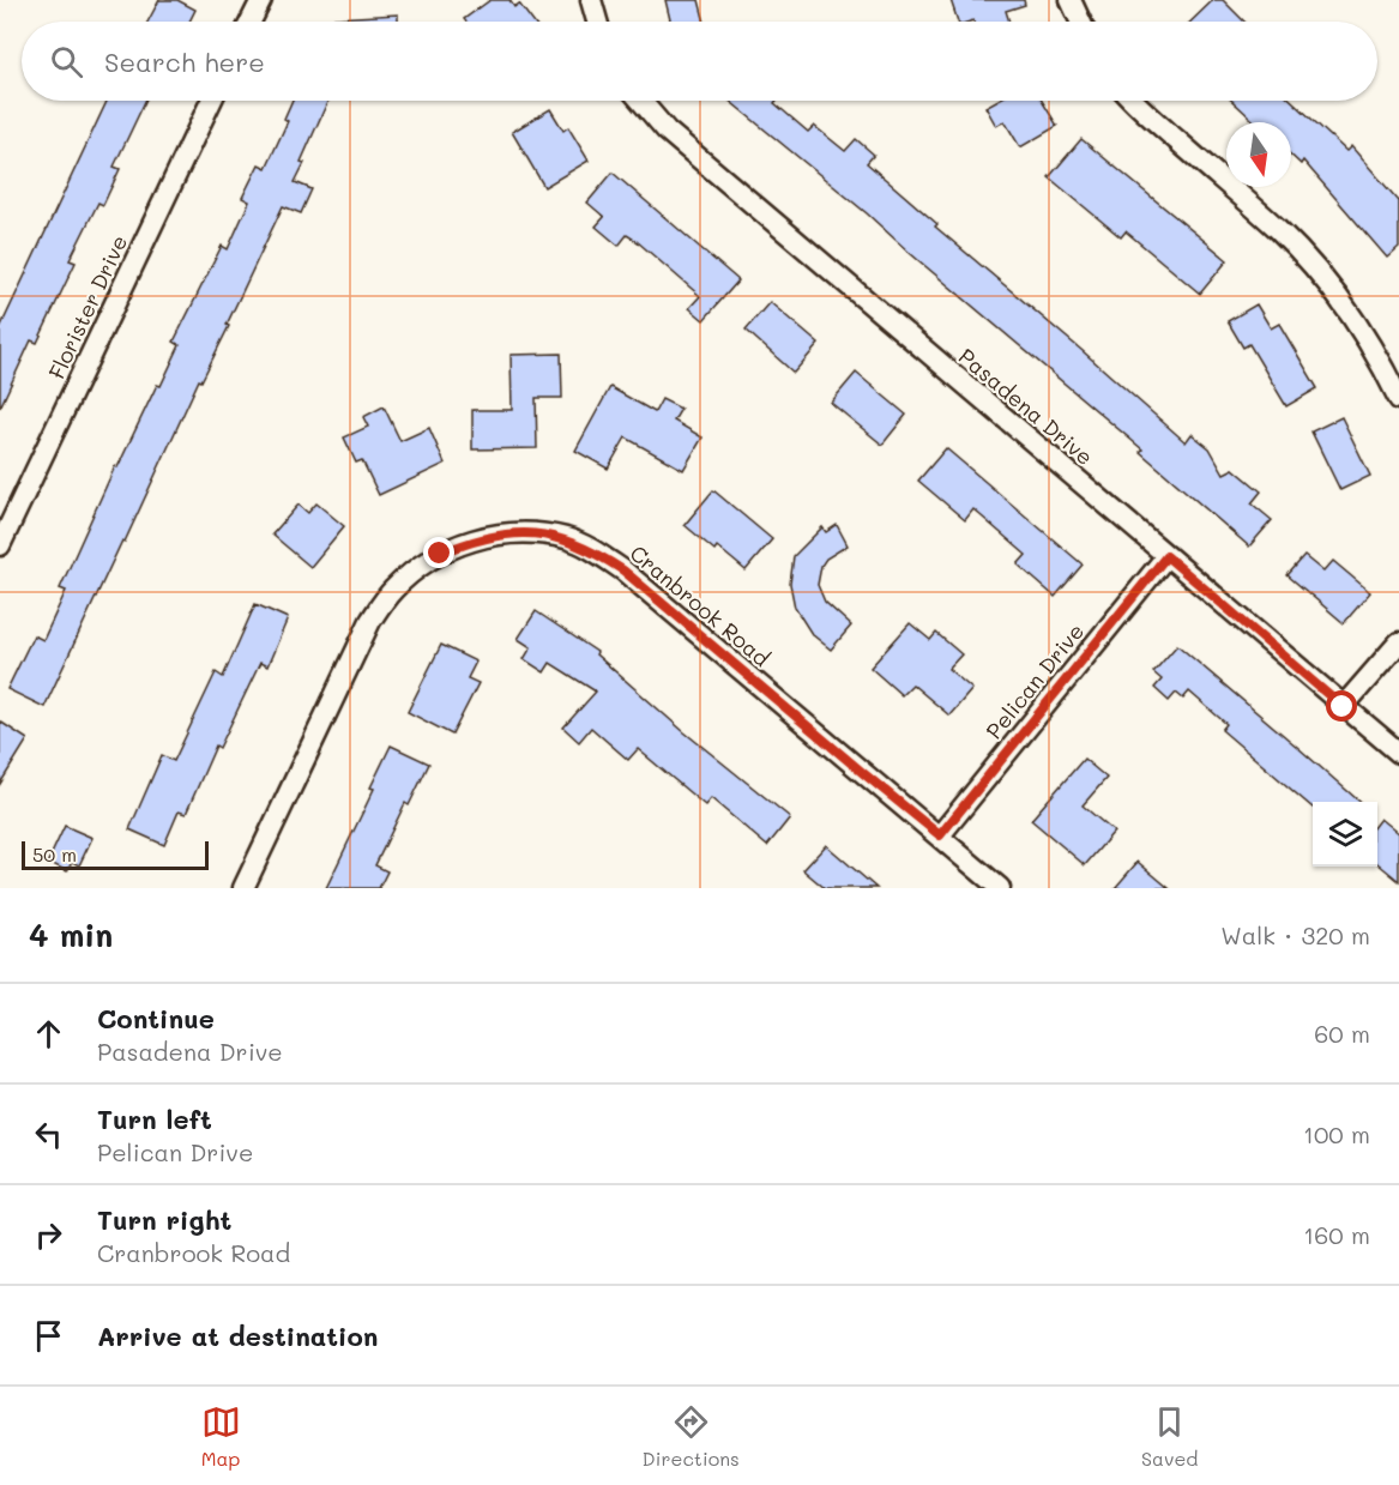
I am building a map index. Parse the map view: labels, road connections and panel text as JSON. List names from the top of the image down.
{
  "streets": {
    "street": [
      "Florister Drive",
      "Pasadena Drive",
      "Cranbrook Road",
      "Pelican Drive"
    ]
  },
  "crossings": [
    ["Pasadena Drive", "Pelican Drive"],
    ["Cranbrook Road", "Pelican Drive"]
  ],
  "scale_bar": "50 m",
  "north": "bottom",
  "page": {
    "search": "Search here",
    "scale": "50 m",
    "heading": ["4 min", "Walk · 320 m"],
    "list": [
      ["Continue", "Pasadena Drive", "60 m"],
      ["Turn left", "Pelican Drive", "100 m"],
      ["Turn right", "Cranbrook Road", "160 m"],
      "Arrive at destination"
    ],
    "nav": ["Map", "Directions", "Saved"]
  }
}
